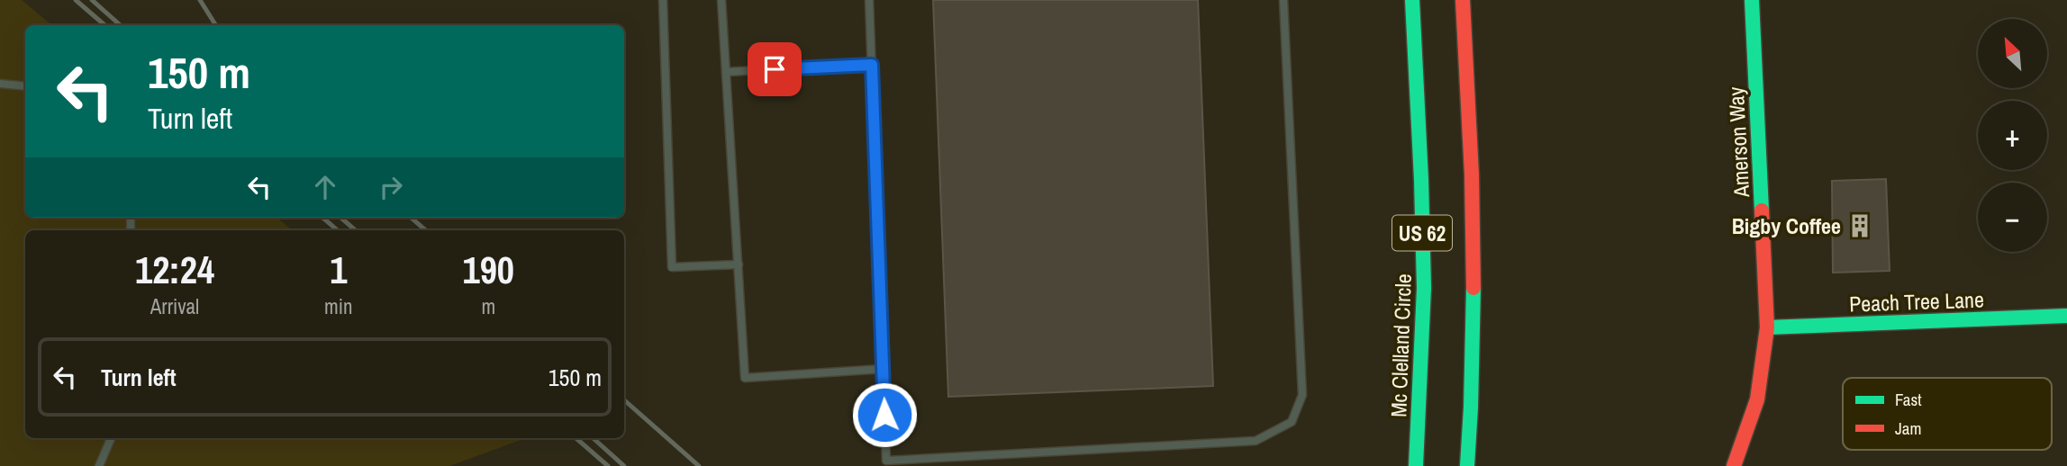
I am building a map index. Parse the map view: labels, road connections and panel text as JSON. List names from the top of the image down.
{
  "streets": {
    "main road": [
      "Amerson Way",
      "US 62",
      "Peach Tree Lane",
      "Mc Clelland Circle"
    ]
  },
  "crossings": [
    ["Amerson Way", "Peach Tree Lane"]
  ],
  "places": {
    "building": ["Bigby Coffee"]
  },
  "legend": ["Fast", "Jam"],
  "north": "top left",
  "page": {
    "map_buttons": ["+", "−"],
    "turn": ["150 m", "Turn left"],
    "eta": [
      "12:24",
      "Arrival",
      "1",
      "min",
      "190",
      "m"
    ],
    "list": [
      {
        "name": "Turn left",
        "value": "150 m"
      }
    ]
  }
}
